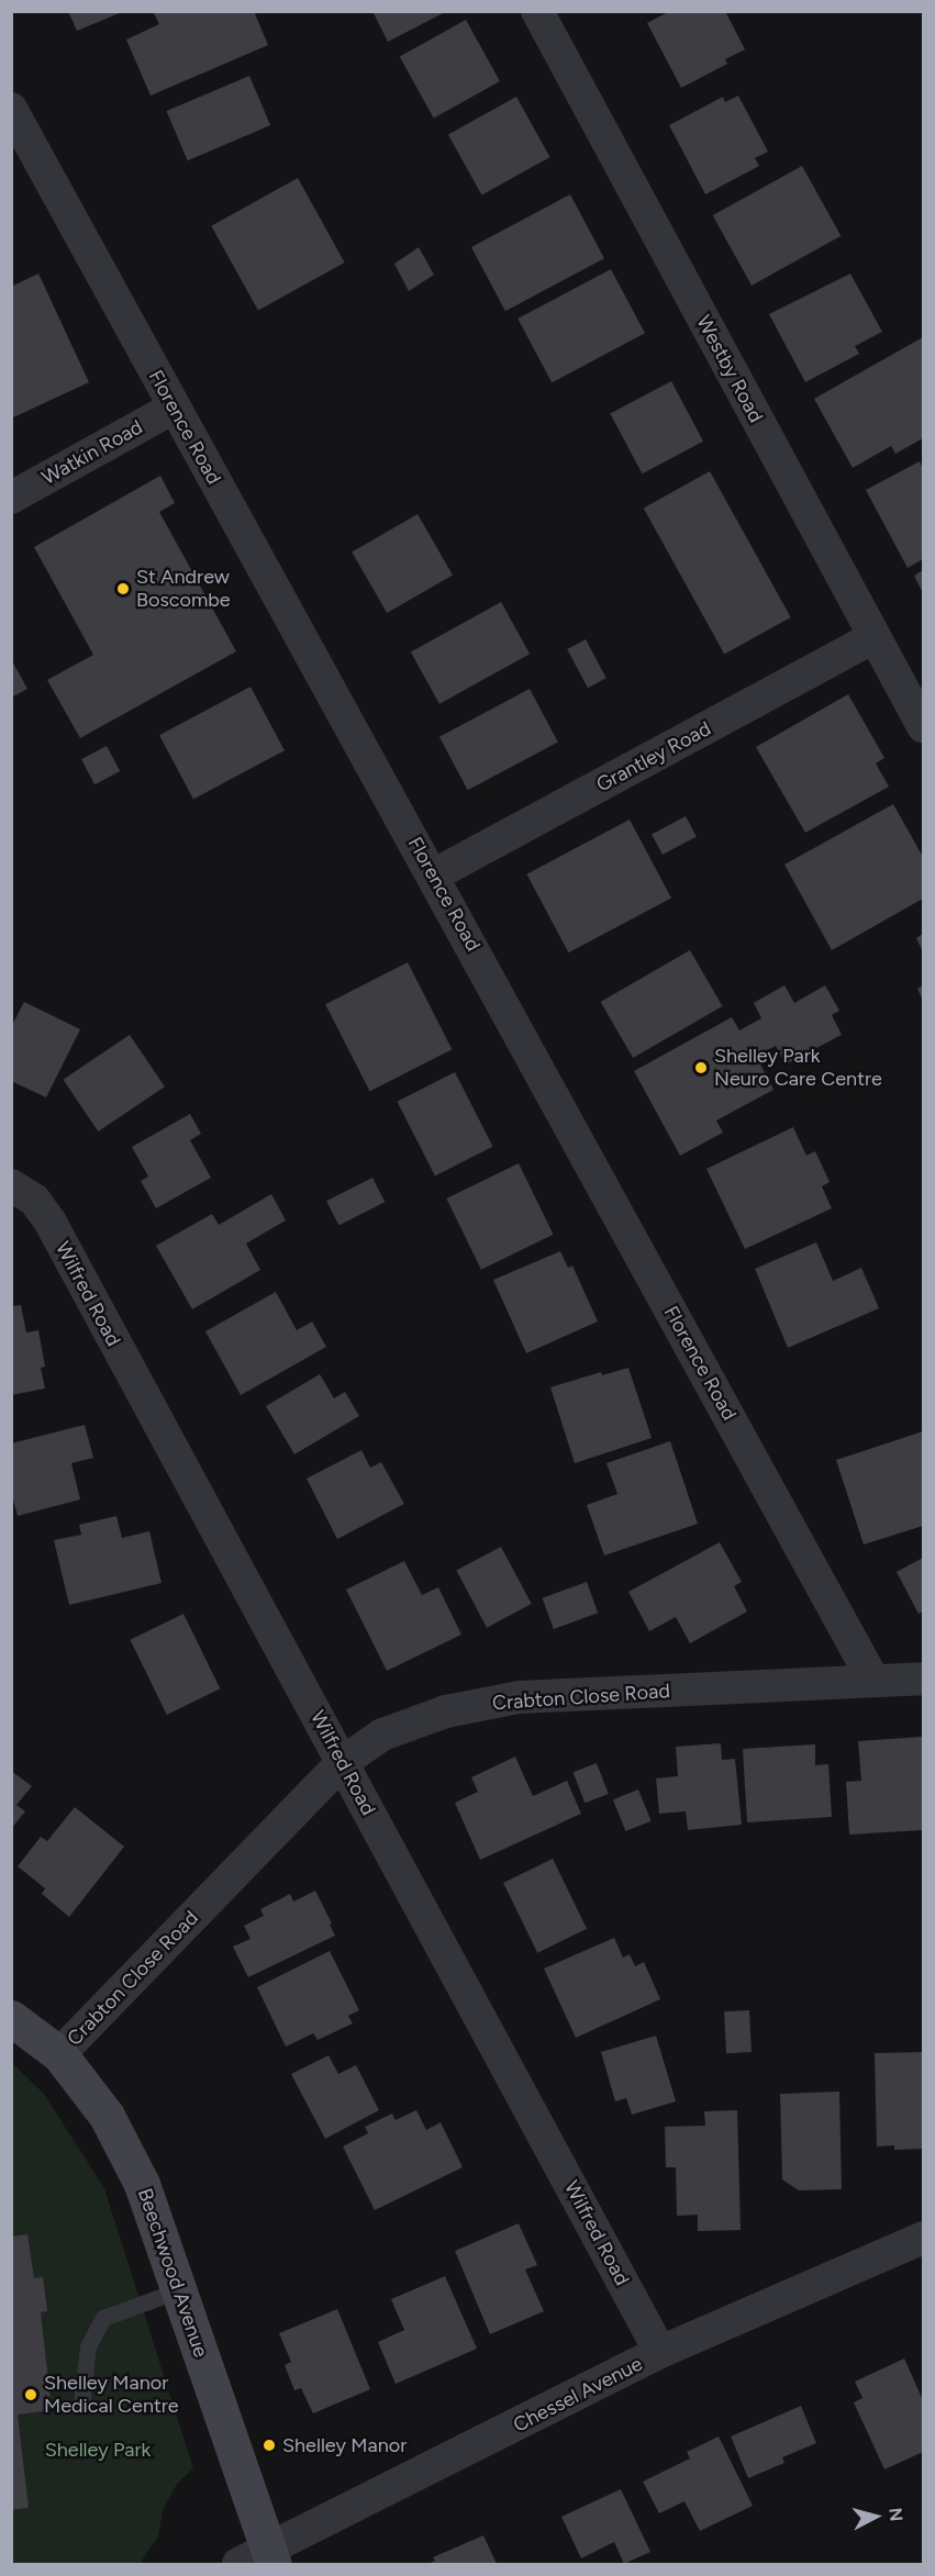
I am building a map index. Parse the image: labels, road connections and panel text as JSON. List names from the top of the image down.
{
  "streets": {
    "street": [
      "Westby Road",
      "Florence Road",
      "Watkin Road",
      "Grantley Road",
      "Wilfred Road",
      "Crabton Close Road",
      "Beechwood Avenue",
      "Chessel Avenue"
    ]
  },
  "crossings": [
    ["Westby Road", "Grantley Road"],
    ["Florence Road", "Watkin Road"],
    ["Florence Road", "Grantley Road"],
    ["Florence Road", "Crabton Close Road"],
    ["Wilfred Road", "Crabton Close Road"],
    ["Wilfred Road", "Chessel Avenue"],
    ["Crabton Close Road", "Beechwood Avenue"],
    ["Beechwood Avenue", "Chessel Avenue"]
  ],
  "parks": ["Shelley Park"],
  "places": [
    "St Andrew Boscombe",
    "Shelley Park Neuro Care Centre",
    "Shelley Manor Medical Centre",
    "Shelley Manor"
  ],
  "north": "right"
}
